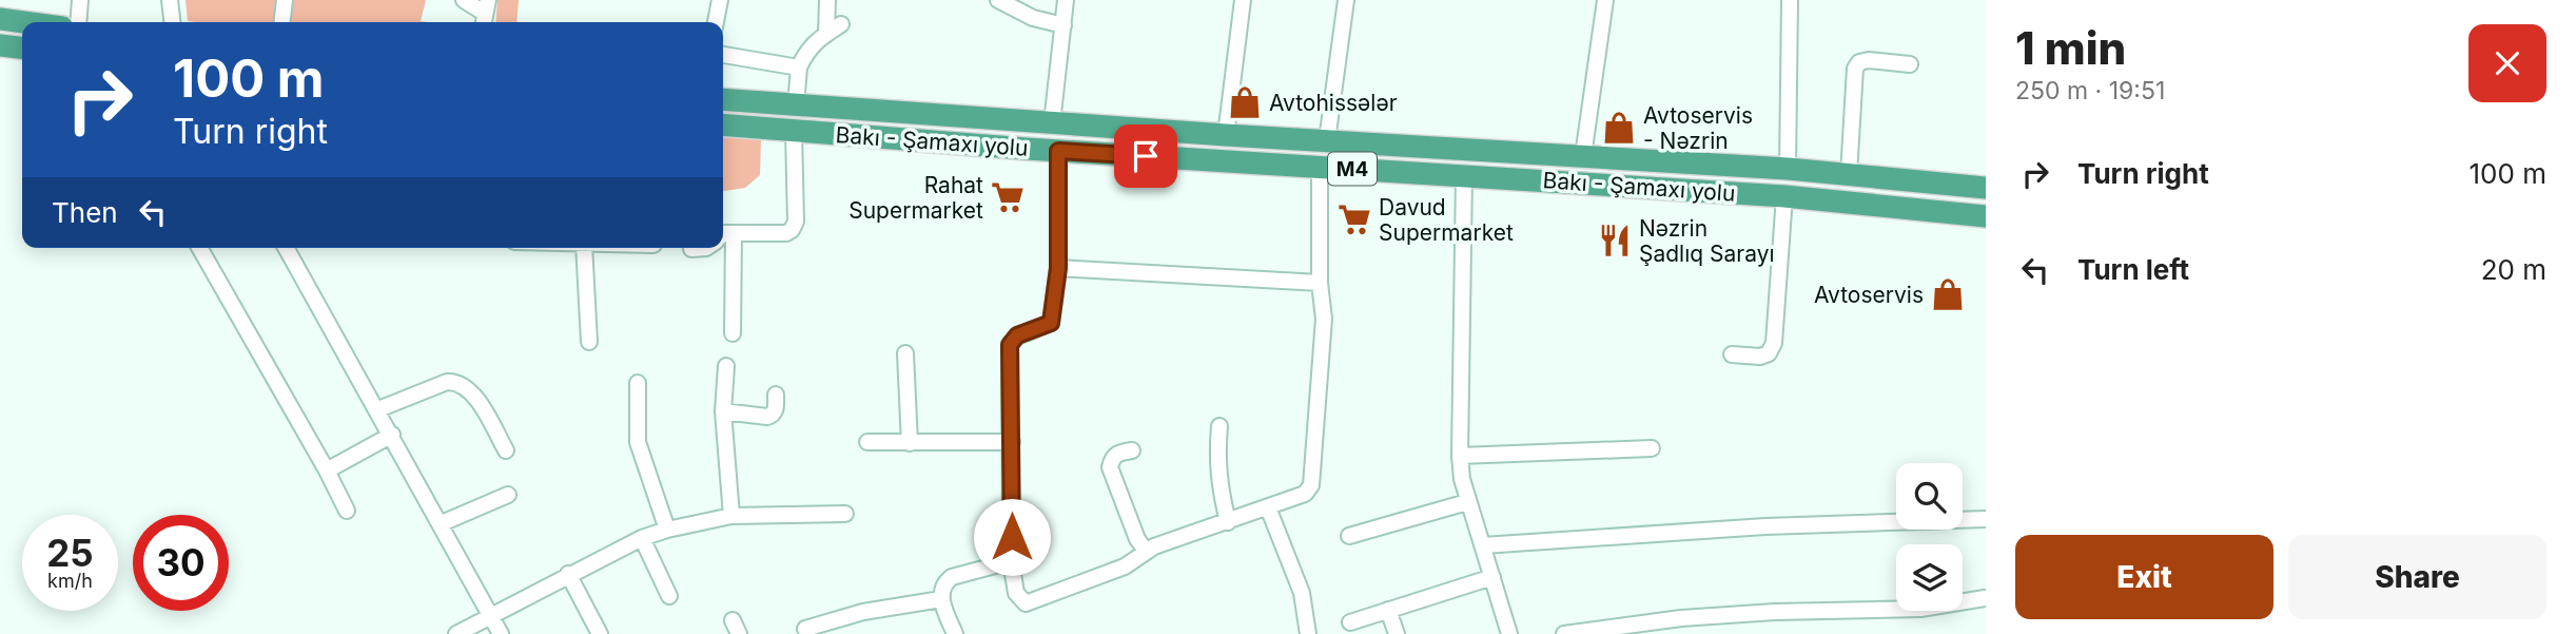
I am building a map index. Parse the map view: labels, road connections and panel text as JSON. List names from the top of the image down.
{
  "streets": {
    "highway": ["Bakı - Şamaxı yolu", "M4"]
  },
  "places": {
    "shop": ["Avtohissələr", "Avtoservis - Nəzrin", "Avtoservis"],
    "supermarket": ["Rahat Supermarket", "Davud Supermarket"],
    "restaurant": ["Nəzrin Şadlıq Sarayı"]
  },
  "page": {
    "heading": ["1 min", "250 m · 19:51"],
    "turn": ["100 m", "Turn right"],
    "list": [
      {
        "name": "Turn right",
        "value": "100 m"
      },
      {
        "name": "Turn left",
        "value": "20 m"
      }
    ],
    "then": "Then",
    "speed": "25 km/h",
    "limit": "30",
    "buttons": ["Exit", "Share"]
  }
}
